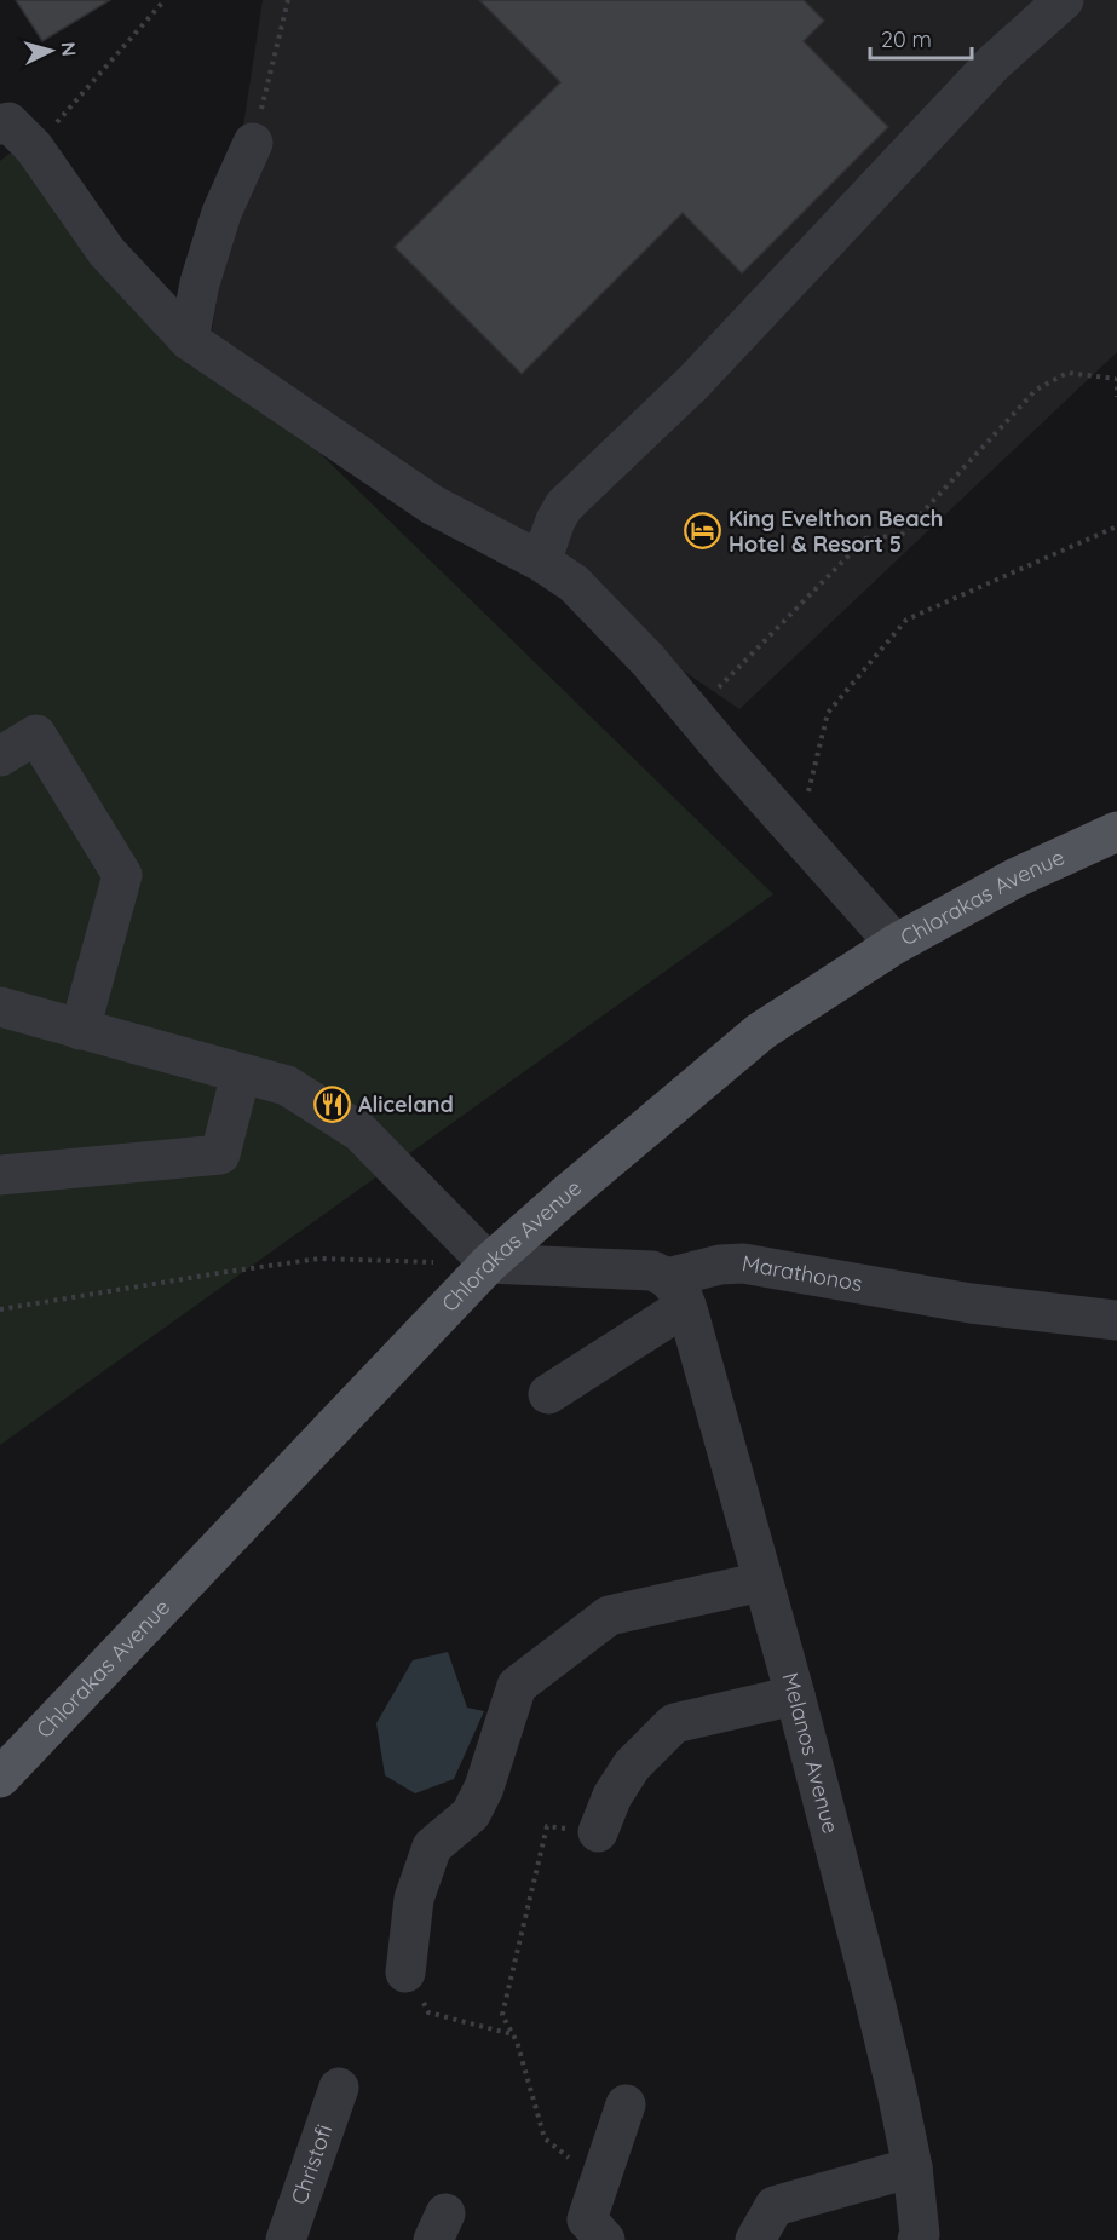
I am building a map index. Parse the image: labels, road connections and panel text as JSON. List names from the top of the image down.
{
  "streets": {
    "main road": ["Chlorakas Avenue"],
    "street": ["Marathonos", "Melanos Avenue", "Christofi"]
  },
  "crossings": [
    ["Chlorakas Avenue", "Marathonos"],
    ["Marathonos", "Melanos Avenue"]
  ],
  "places": {
    "hotel": ["King Evelthon Beach Hotel & Resort 5"],
    "restaurant": ["Aliceland"]
  },
  "scale_bar": "20 m",
  "north": "right"
}
